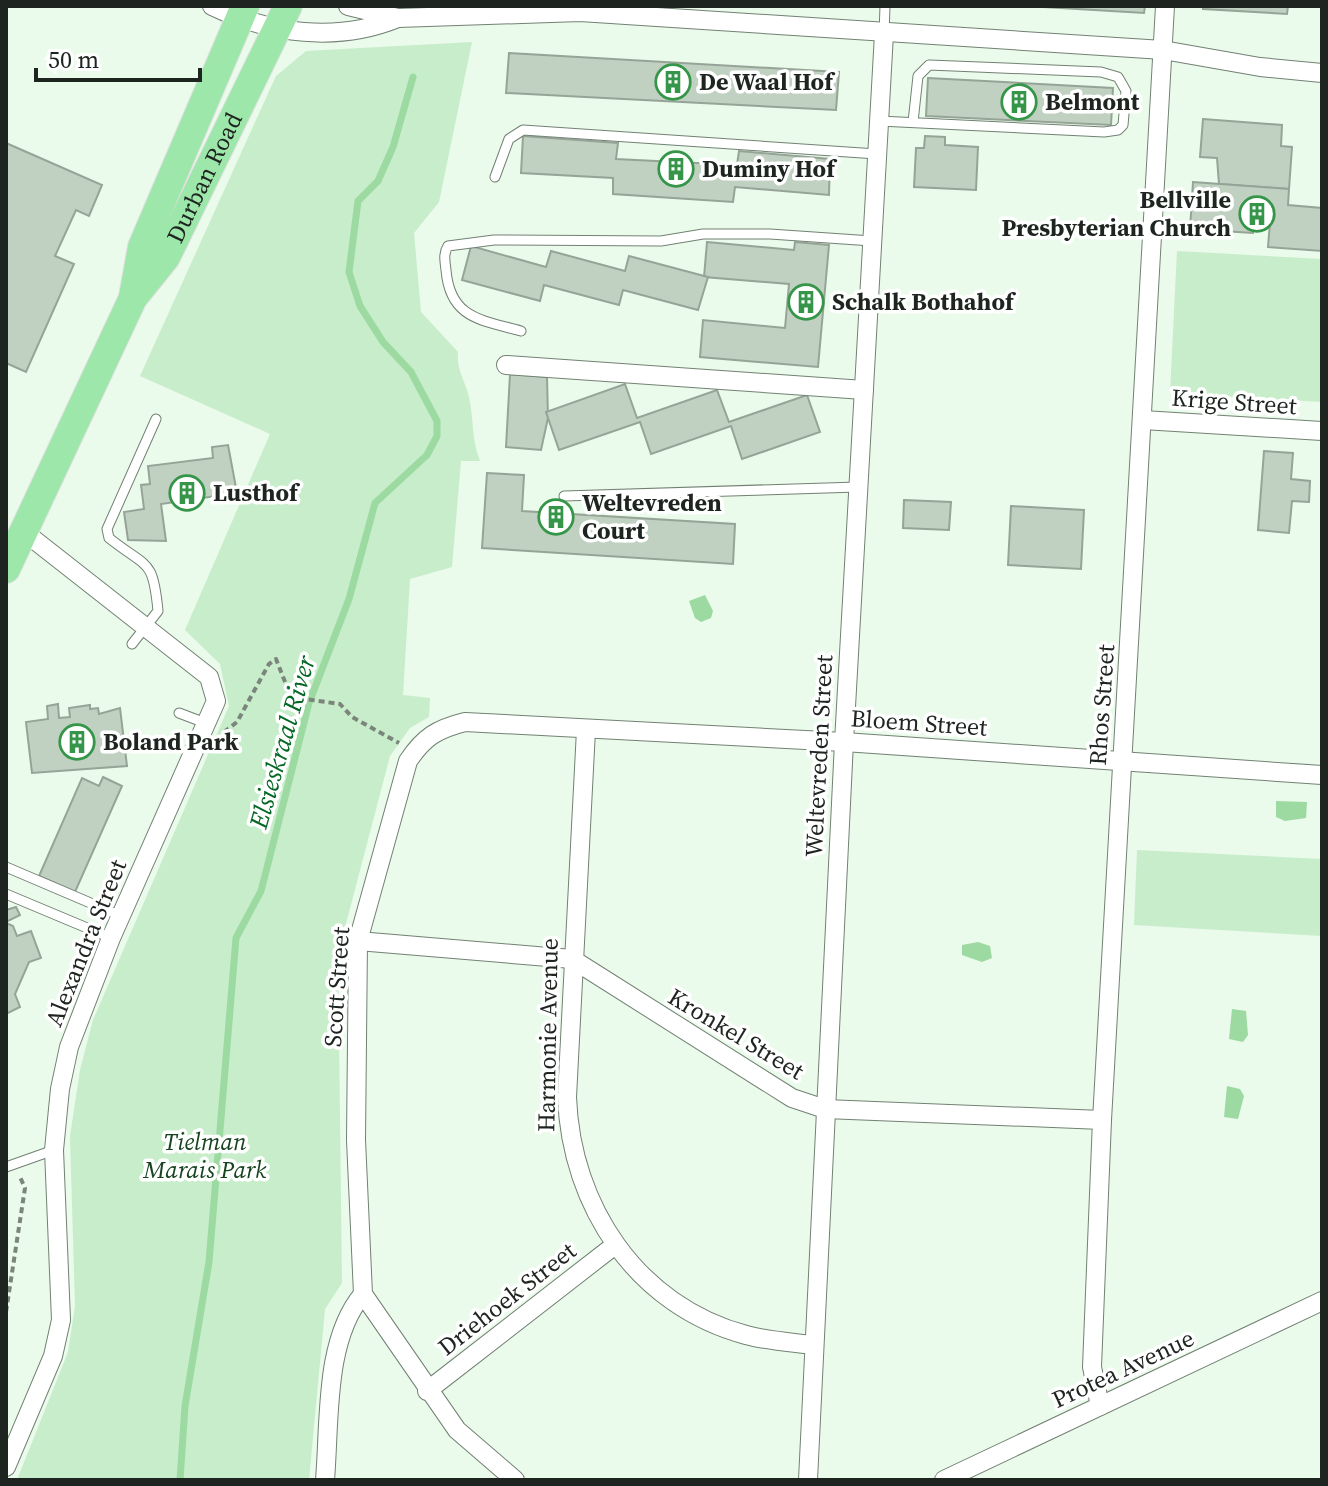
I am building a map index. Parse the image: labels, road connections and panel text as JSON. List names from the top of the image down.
{
  "streets": {
    "main road": ["Durban Road"],
    "street": [
      "Krige Street",
      "Rhos Street",
      "Bloem Street",
      "Weltevreden Street",
      "Alexandra Street",
      "Scott Street",
      "Kronkel Street",
      "Harmonie Avenue",
      "Driehoek Street",
      "Protea Avenue"
    ]
  },
  "crossings": [
    ["Durban Road", "Alexandra Street"],
    ["Krige Street", "Rhos Street"],
    ["Rhos Street", "Bloem Street"],
    ["Rhos Street", "Kronkel Street"],
    ["Rhos Street", "Protea Avenue"],
    ["Bloem Street", "Weltevreden Street"],
    ["Bloem Street", "Scott Street"],
    ["Bloem Street", "Harmonie Avenue"],
    ["Weltevreden Street", "Kronkel Street"],
    ["Weltevreden Street", "Harmonie Avenue"],
    ["Scott Street", "Kronkel Street"],
    ["Kronkel Street", "Harmonie Avenue"],
    ["Harmonie Avenue", "Driehoek Street"]
  ],
  "water": ["Elsieskraal River"],
  "parks": ["Tielman Marais Park"],
  "places": {
    "building": [
      "De Waal Hof",
      "Belmont",
      "Duminy Hof",
      "Bellville Presbyterian Church",
      "Schalk Bothahof",
      "Lusthof",
      "Weltevreden Court",
      "Boland Park"
    ]
  },
  "scale_bar": "50 m"
}
